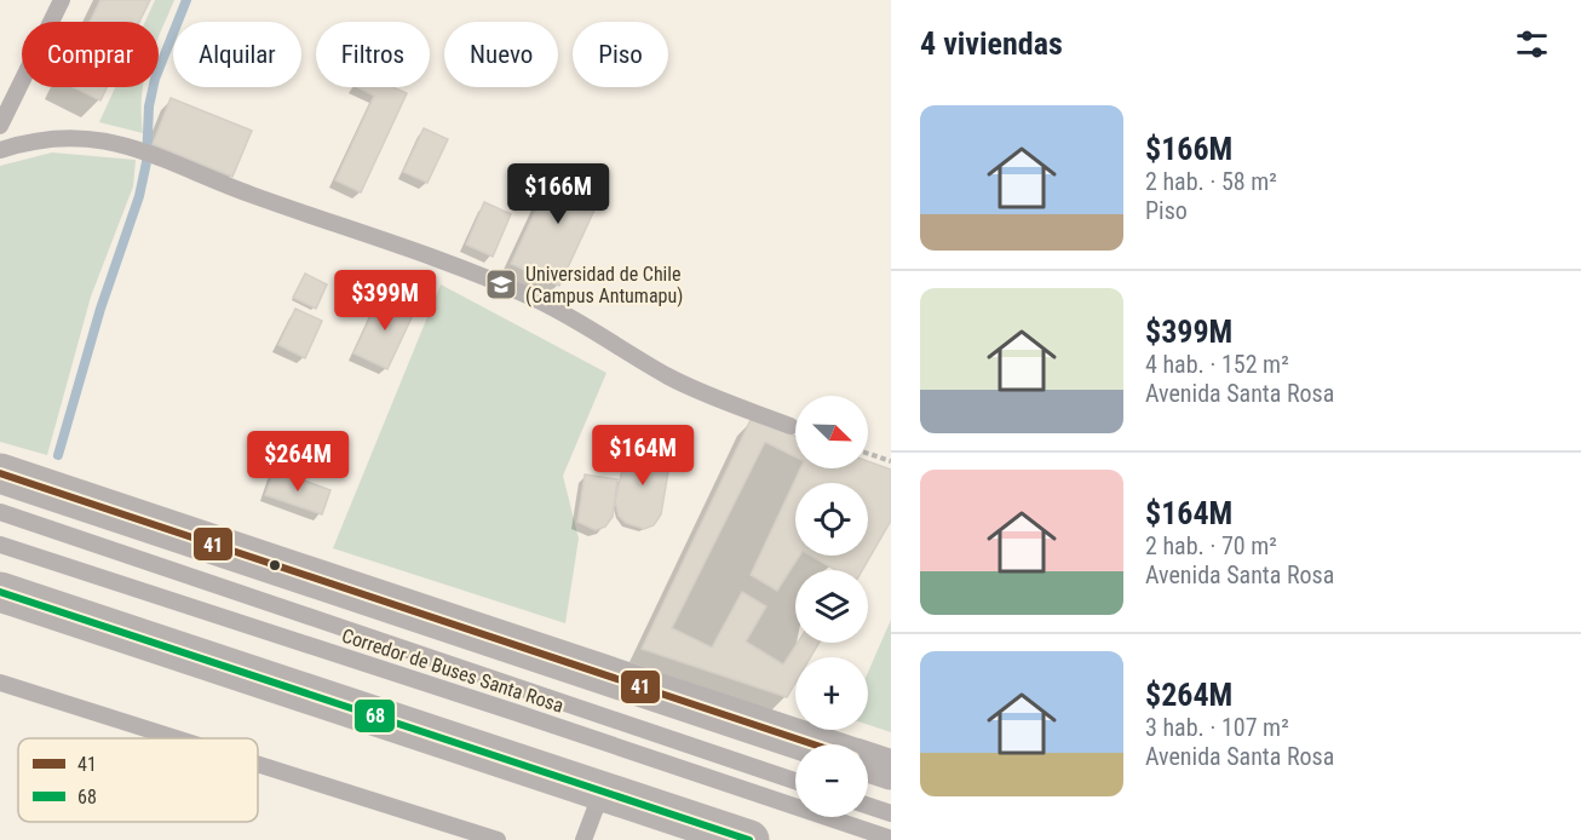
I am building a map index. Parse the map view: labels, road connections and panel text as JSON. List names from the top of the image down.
{
  "streets": {
    "lane": ["Corredor de Buses Santa Rosa"]
  },
  "places": {
    "school or university": ["Universidad de Chile (Campus Antumapu)"]
  },
  "lines": ["transit line 41", "transit line 68"],
  "legend": ["41", "68"],
  "north": "bottom right",
  "page": {
    "heading": "4 viviendas",
    "chip": [
      "Comprar",
      "Alquilar",
      "Filtros",
      "Nuevo",
      "Piso"
    ],
    "list": [
      {
        "name": "$166M",
        "note": "2 hab. · 58 m² · Piso"
      },
      {
        "name": "$399M",
        "note": "4 hab. · 152 m² · Avenida Santa Rosa"
      },
      {
        "name": "$164M",
        "note": "2 hab. · 70 m² · Avenida Santa Rosa"
      },
      {
        "name": "$264M",
        "note": "3 hab. · 107 m² · Avenida Santa Rosa"
      }
    ],
    "price": [
      "$166M",
      "$399M",
      "$164M",
      "$264M"
    ],
    "map_buttons": ["+", "−"]
  }
}
